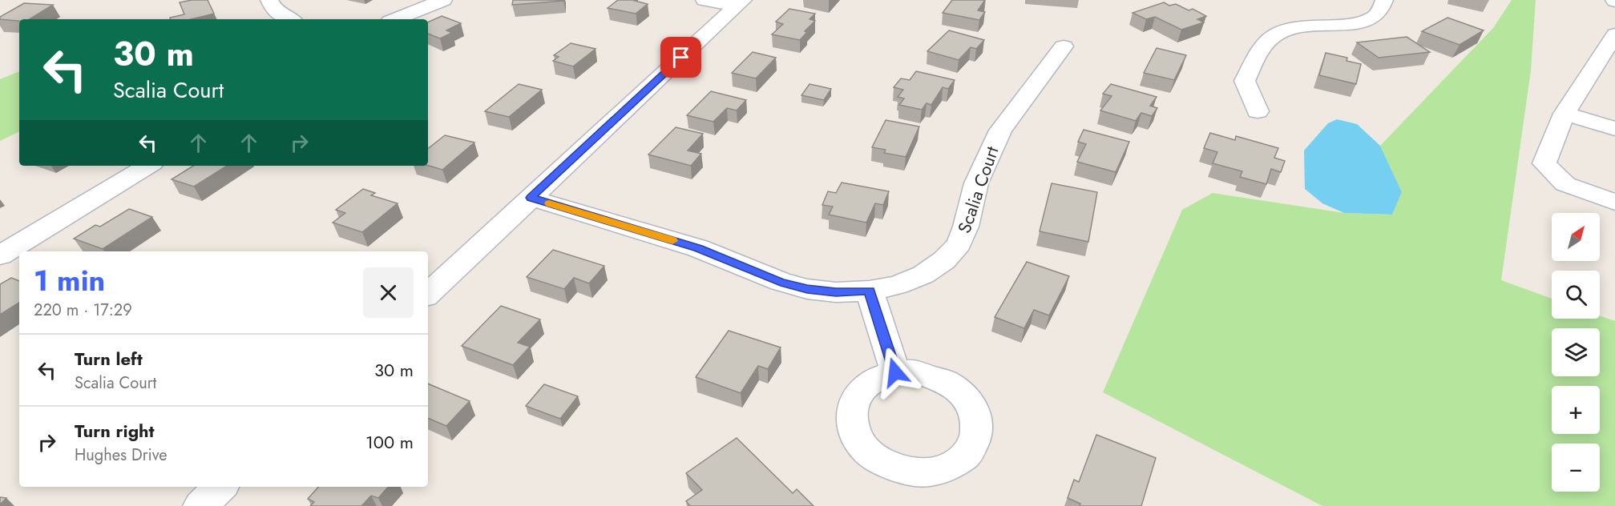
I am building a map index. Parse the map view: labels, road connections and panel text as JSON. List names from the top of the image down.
{
  "streets": {
    "street": ["Scalia Court"]
  },
  "north": "top right",
  "page": {
    "turn": ["30 m", "Scalia Court"],
    "map_buttons": ["+", "−"],
    "heading": ["1 min", "220 m · 17:29"],
    "list": [
      {
        "name": "Turn left",
        "note": "Scalia Court",
        "value": "30 m"
      },
      {
        "name": "Turn right",
        "note": "Hughes Drive",
        "value": "100 m"
      }
    ]
  }
}
